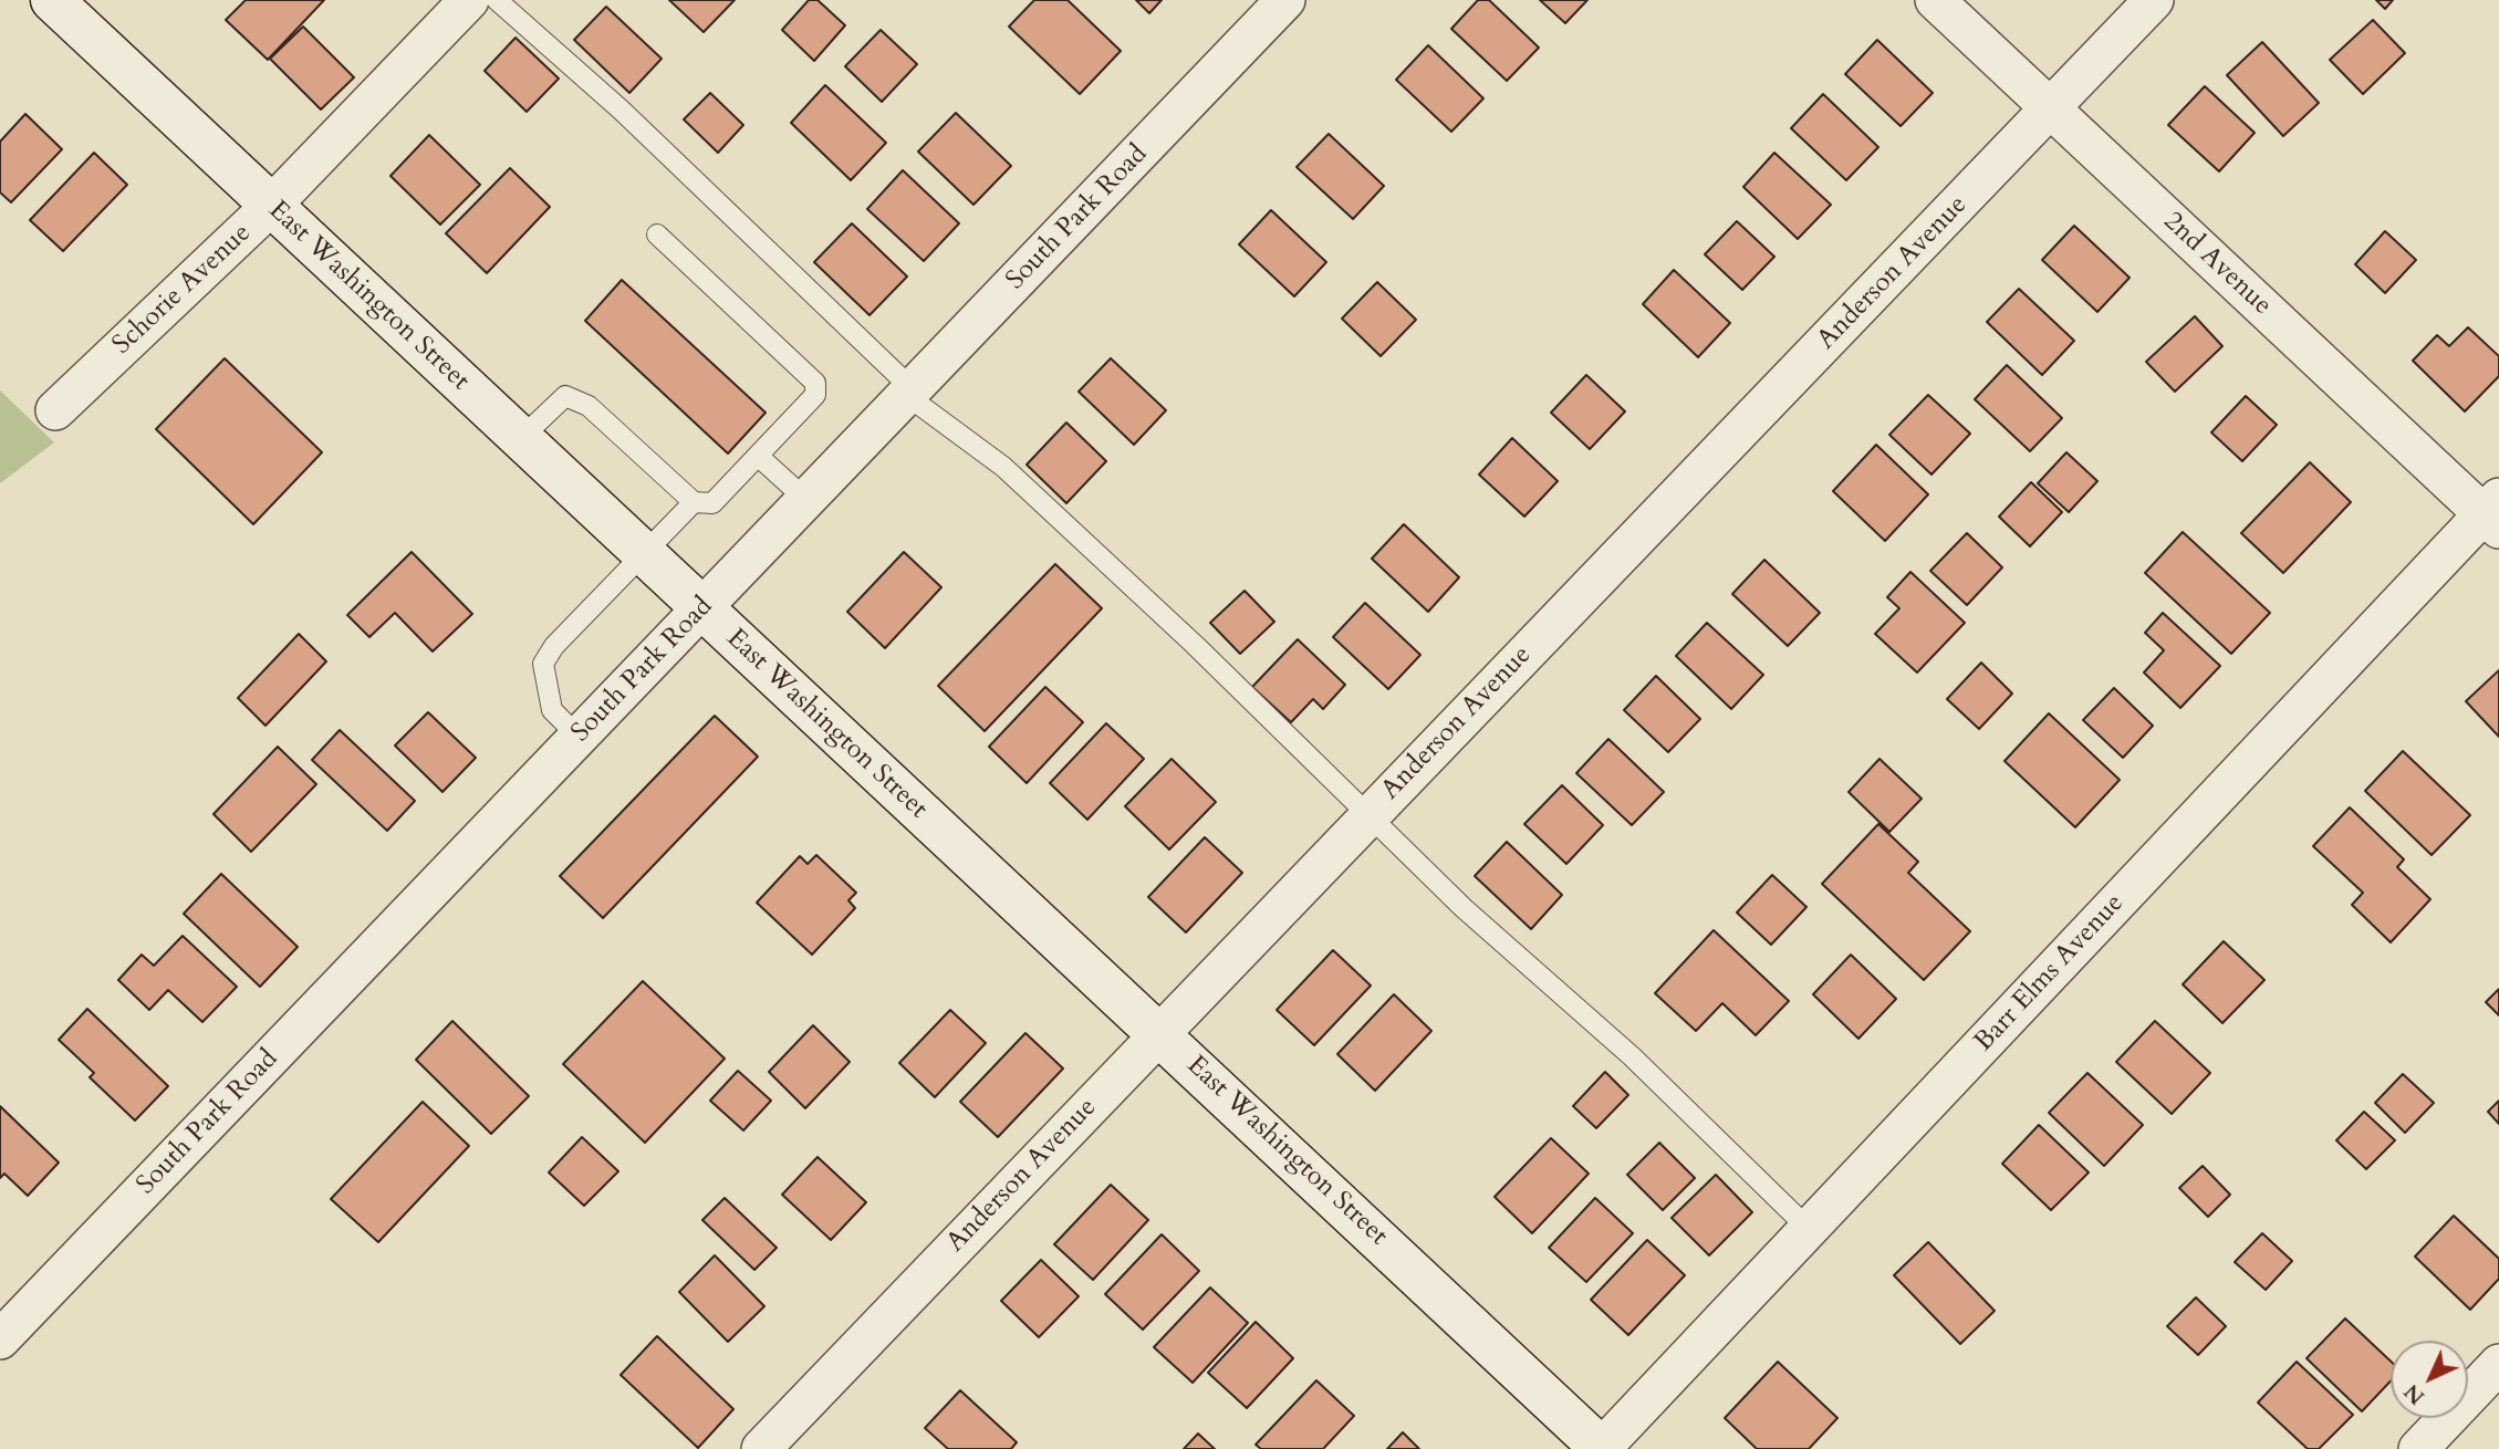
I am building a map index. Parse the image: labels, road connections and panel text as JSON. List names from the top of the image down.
{
  "streets": {
    "street": [
      "South Park Road",
      "2nd Avenue",
      "Anderson Avenue",
      "Schorie Avenue",
      "East Washington Street",
      "Barr Elms Avenue"
    ]
  },
  "crossings": [
    ["South Park Road", "East Washington Street"],
    ["2nd Avenue", "Anderson Avenue"],
    ["2nd Avenue", "Barr Elms Avenue"],
    ["Anderson Avenue", "East Washington Street"],
    ["Schorie Avenue", "East Washington Street"],
    ["East Washington Street", "Barr Elms Avenue"]
  ],
  "north": "bottom left"
}
